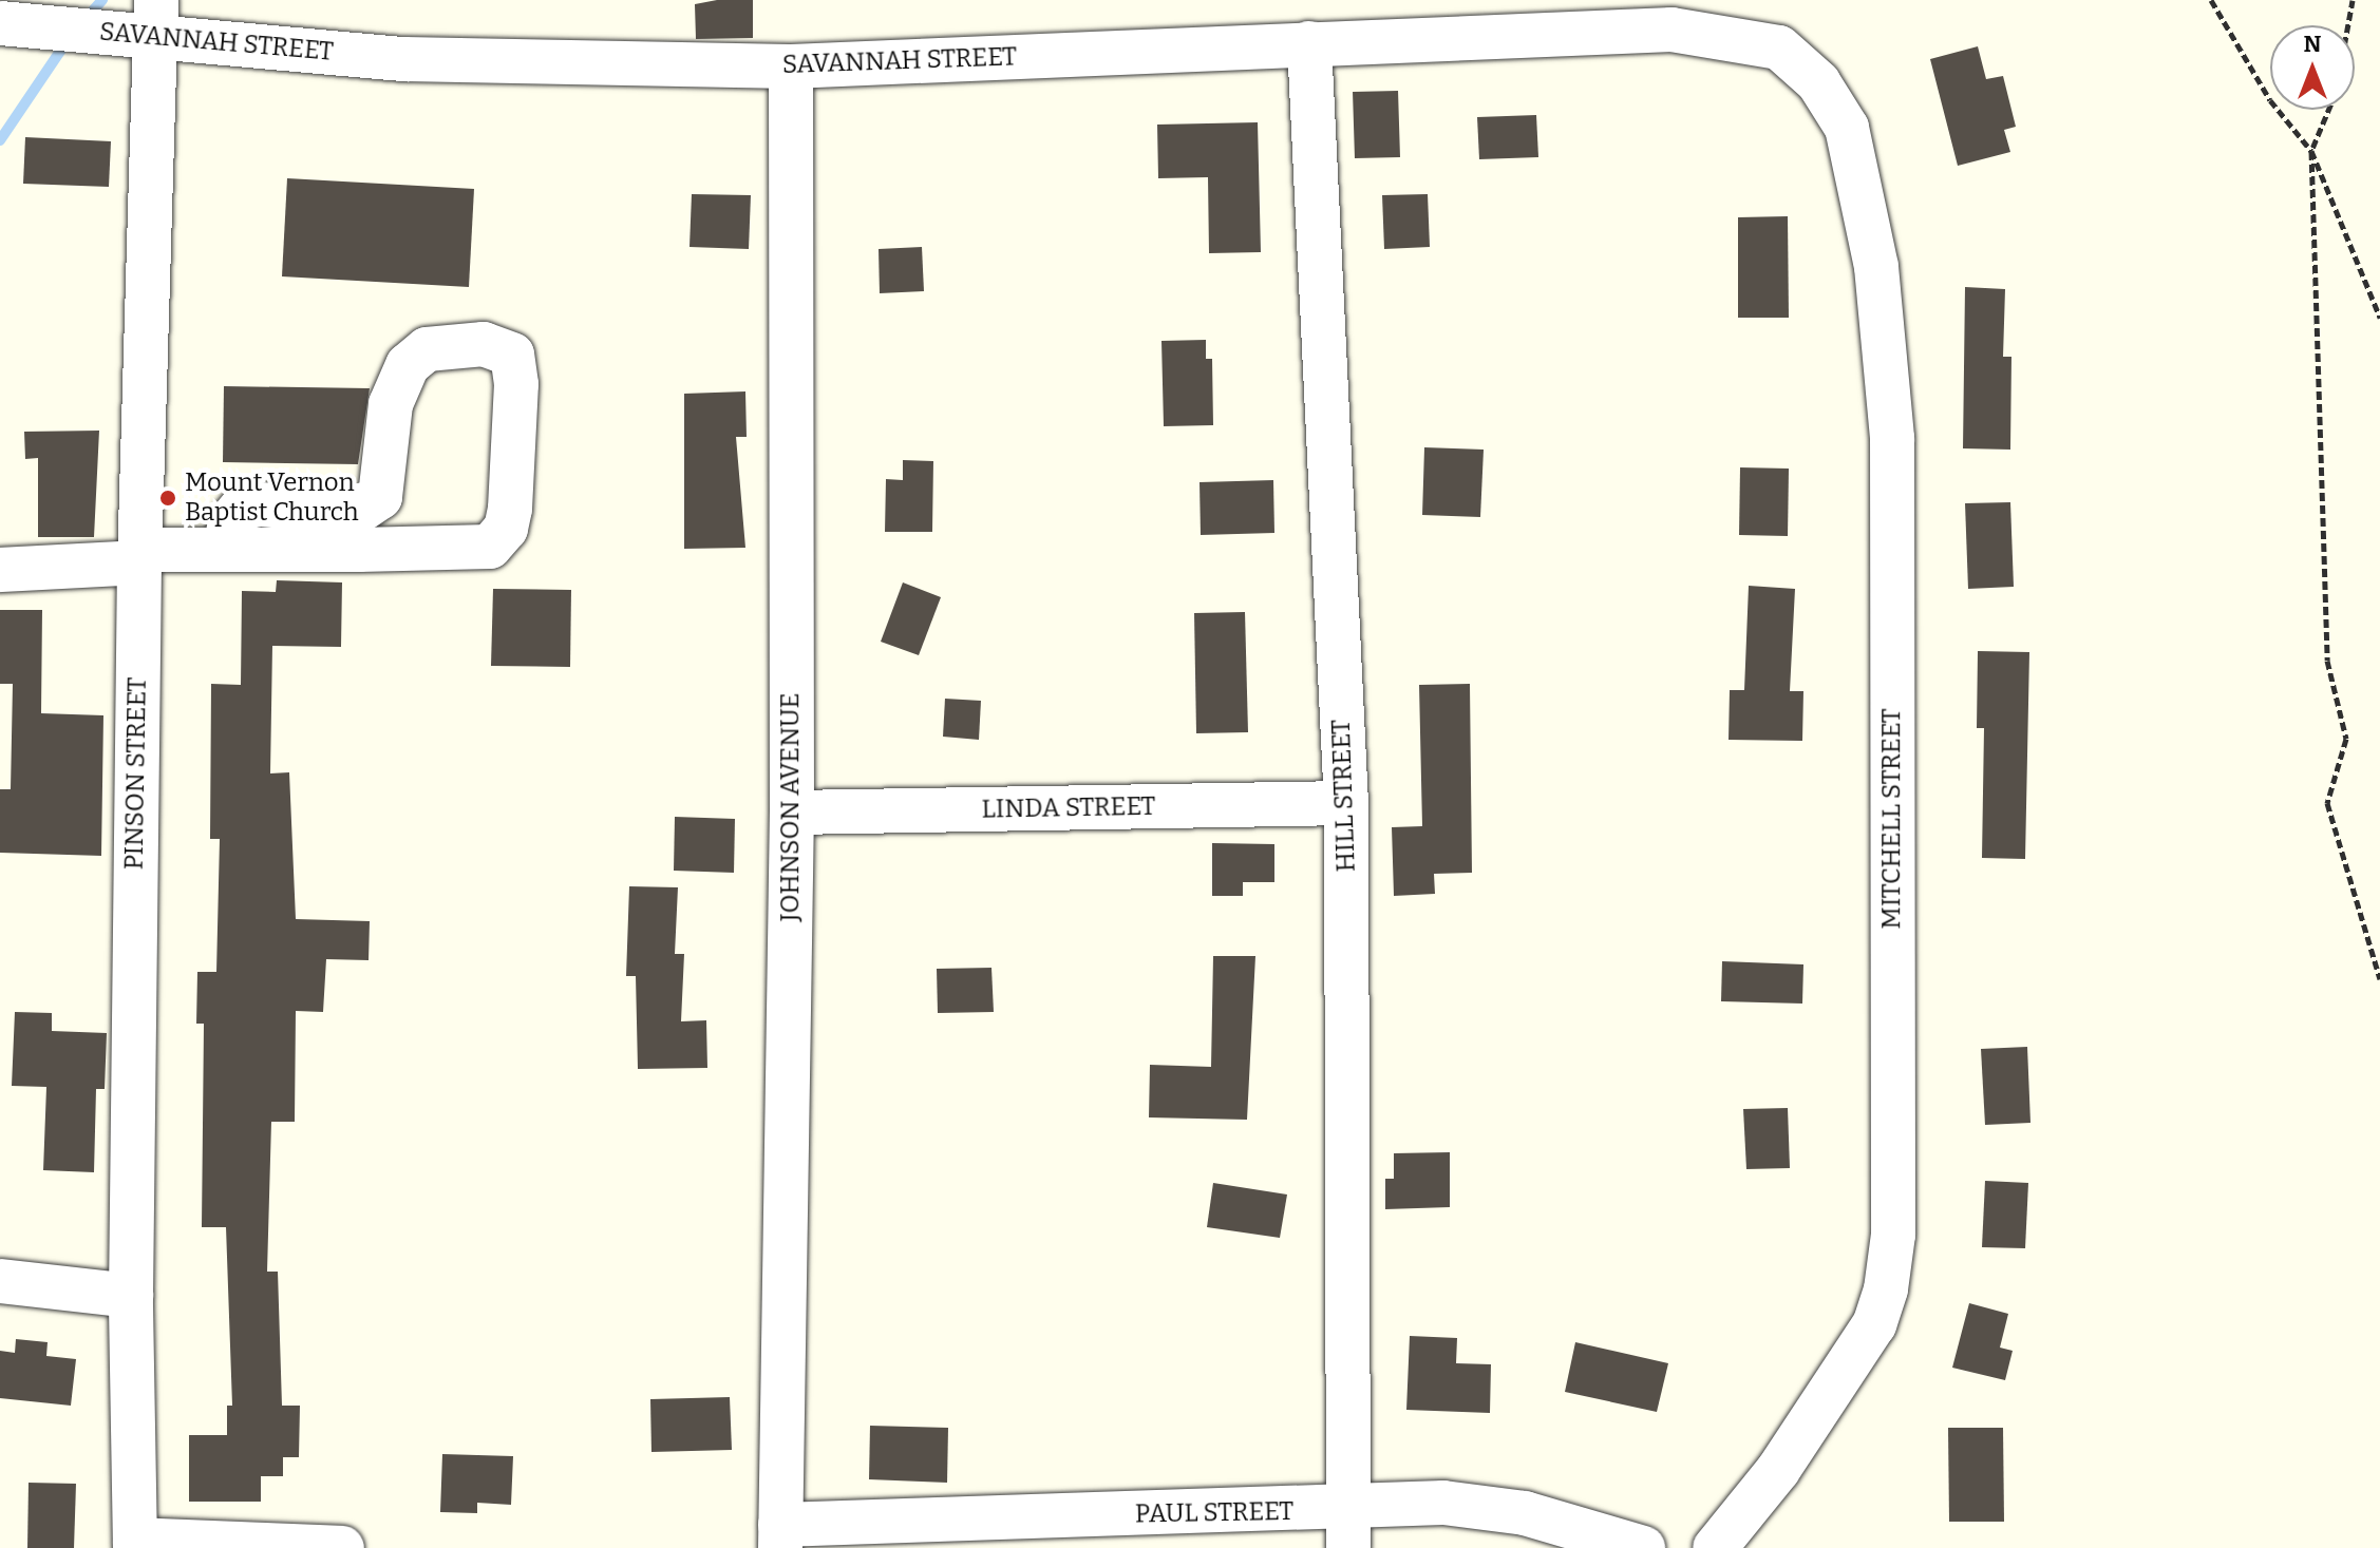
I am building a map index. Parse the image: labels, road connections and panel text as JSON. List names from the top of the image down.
{
  "streets": {
    "street": [
      "SAVANNAH STREET",
      "PINSON STREET",
      "HILL STREET",
      "JOHNSON AVENUE",
      "LINDA STREET",
      "MITCHELL STREET",
      "PAUL STREET"
    ]
  },
  "crossings": [
    ["SAVANNAH STREET", "PINSON STREET"],
    ["SAVANNAH STREET", "HILL STREET"],
    ["SAVANNAH STREET", "JOHNSON AVENUE"],
    ["SAVANNAH STREET", "MITCHELL STREET"],
    ["HILL STREET", "LINDA STREET"],
    ["HILL STREET", "PAUL STREET"],
    ["JOHNSON AVENUE", "LINDA STREET"],
    ["JOHNSON AVENUE", "PAUL STREET"]
  ],
  "places": ["Mount Vernon Baptist Church"],
  "north": "top"
}
